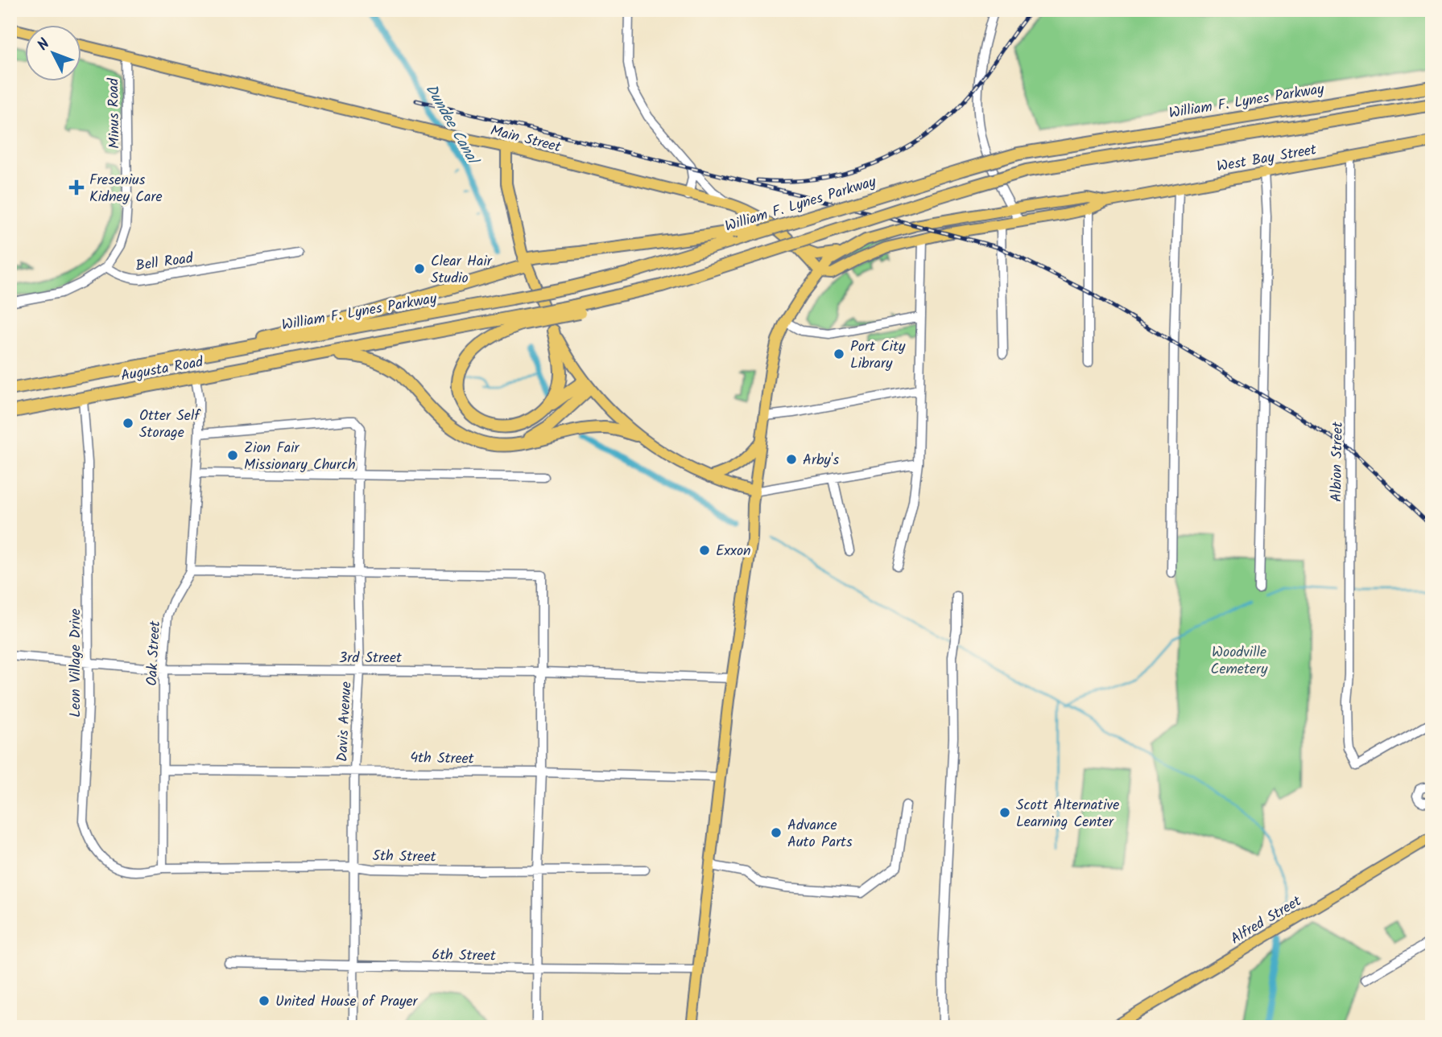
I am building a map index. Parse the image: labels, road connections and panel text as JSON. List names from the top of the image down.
{
  "streets": {
    "highway": ["William F. Lynes Parkway", "Augusta Road"],
    "main road": ["Main Street", "West Bay Street", "Alfred Street"],
    "street": [
      "Minus Road",
      "Bell Road",
      "Albion Street",
      "Oak Street",
      "3rd Street",
      "Leon Village Drive",
      "Davis Avenue",
      "4th Street",
      "5th Street",
      "6th Street"
    ]
  },
  "crossings": [
    ["William F. Lynes Parkway", "Augusta Road"],
    ["Minus Road", "Main Street"],
    ["Minus Road", "Bell Road"],
    ["West Bay Street", "Albion Street"],
    ["Augusta Road", "Oak Street"],
    ["Augusta Road", "Leon Village Drive"],
    ["Oak Street", "3rd Street"],
    ["Oak Street", "Leon Village Drive"],
    ["Oak Street", "Davis Avenue"],
    ["Oak Street", "4th Street"],
    ["Oak Street", "5th Street"],
    ["3rd Street", "Leon Village Drive"],
    ["3rd Street", "Davis Avenue"],
    ["Leon Village Drive", "5th Street"],
    ["Davis Avenue", "4th Street"],
    ["Davis Avenue", "5th Street"],
    ["Davis Avenue", "6th Street"]
  ],
  "water": ["Dundee Canal"],
  "parks": ["Woodville Cemetery"],
  "places": {
    "health": ["Fresenius Kidney Care"],
    "other": [
      "Clear Hair Studio",
      "Port City Library",
      "Otter Self Storage",
      "Zion Fair Missionary Church",
      "Arby's",
      "Exxon",
      "Scott Alternative Learning Center",
      "Advance Auto Parts",
      "United House of Prayer"
    ]
  },
  "north": "top left"
}
